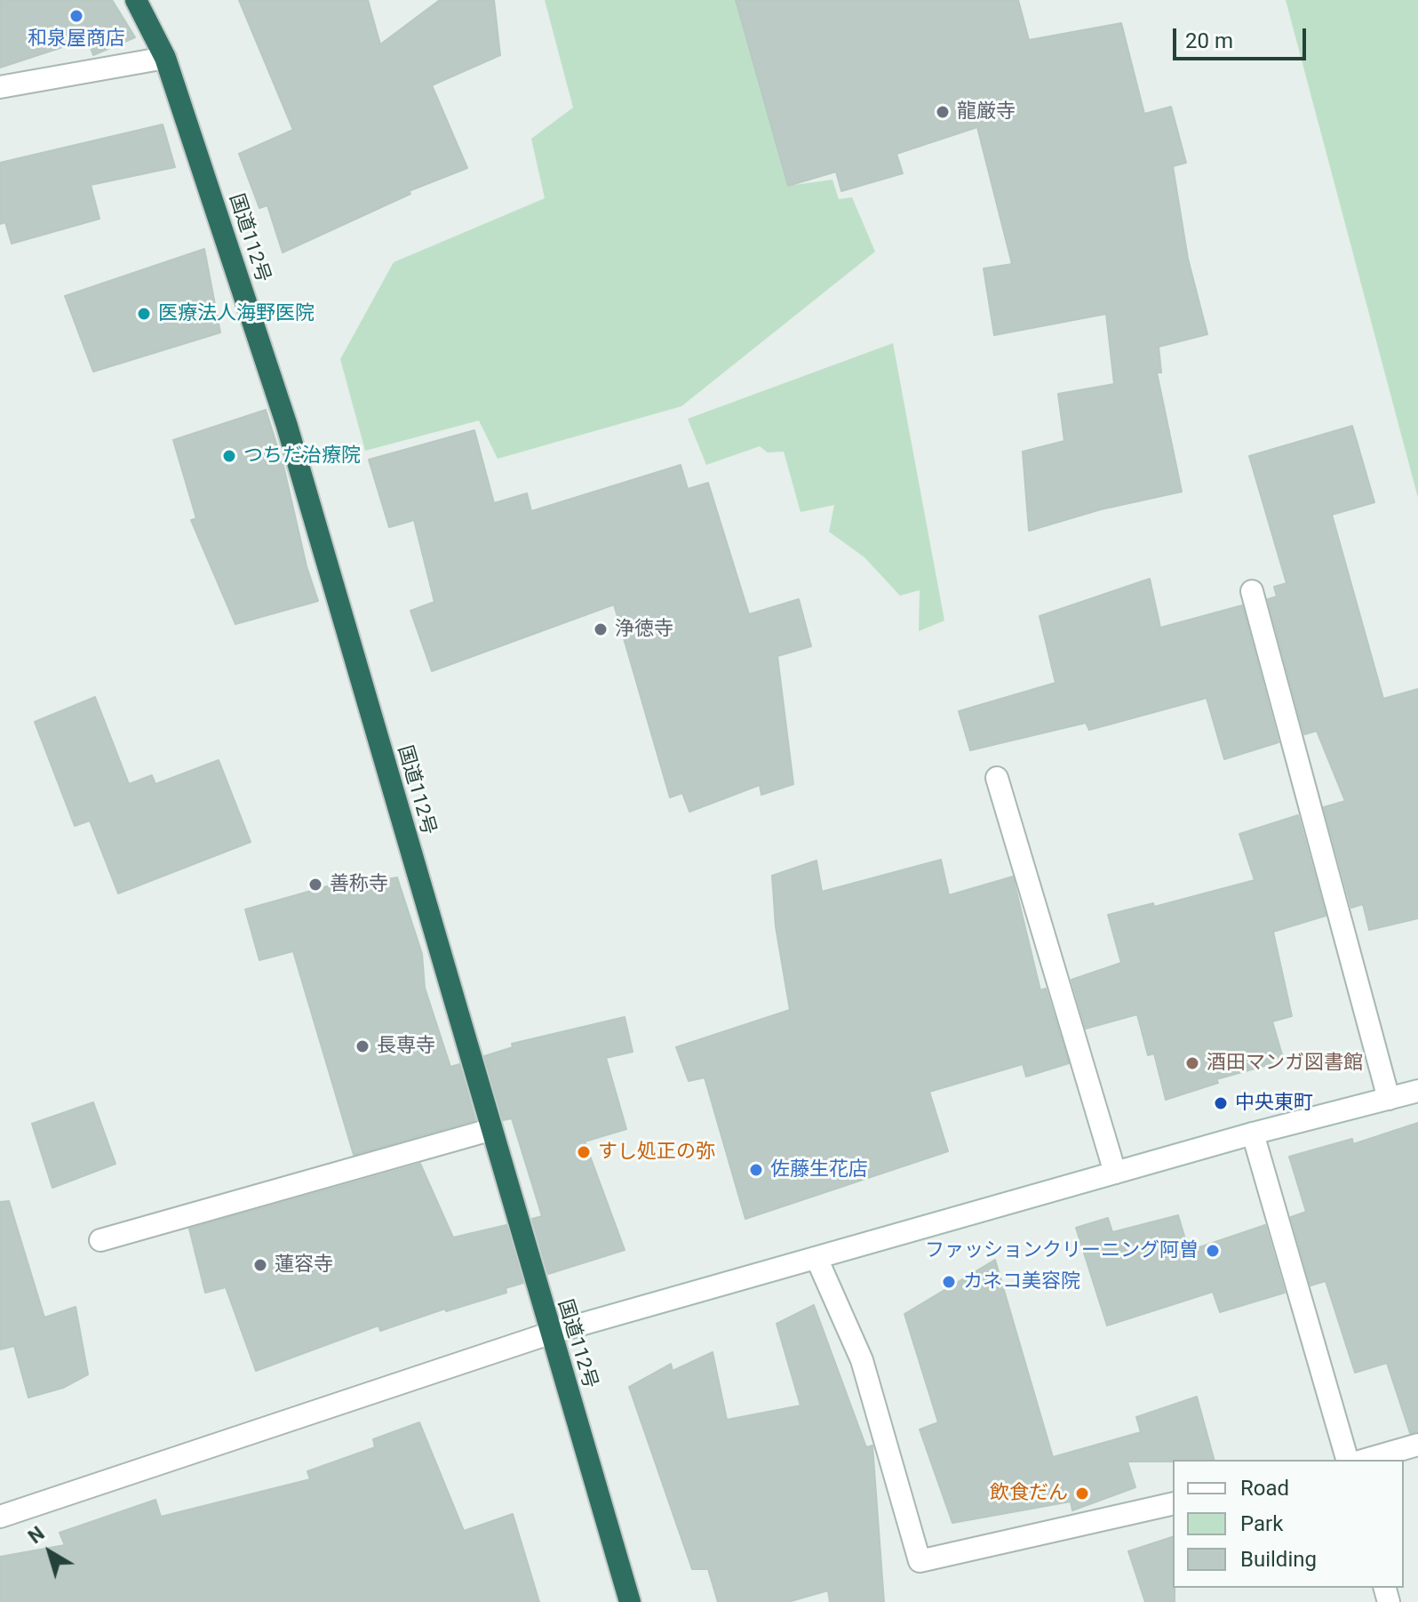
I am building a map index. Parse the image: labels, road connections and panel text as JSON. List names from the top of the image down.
{
  "streets": {
    "highway": ["国道112号"]
  },
  "places": [
    "和泉屋商店",
    "龍厳寺",
    "医療法人海野医院",
    "つちだ治療院",
    "浄徳寺",
    "善称寺",
    "長専寺",
    "酒田マンガ図書館",
    "中央東町",
    "すし処正の弥",
    "佐藤生花店",
    "ファッションクリーニング阿曽",
    "蓮容寺",
    "カネコ美容院",
    "飲食だん"
  ],
  "legend": ["Road", "Park", "Building"],
  "scale_bar": "20 m",
  "north": "top left"
}
